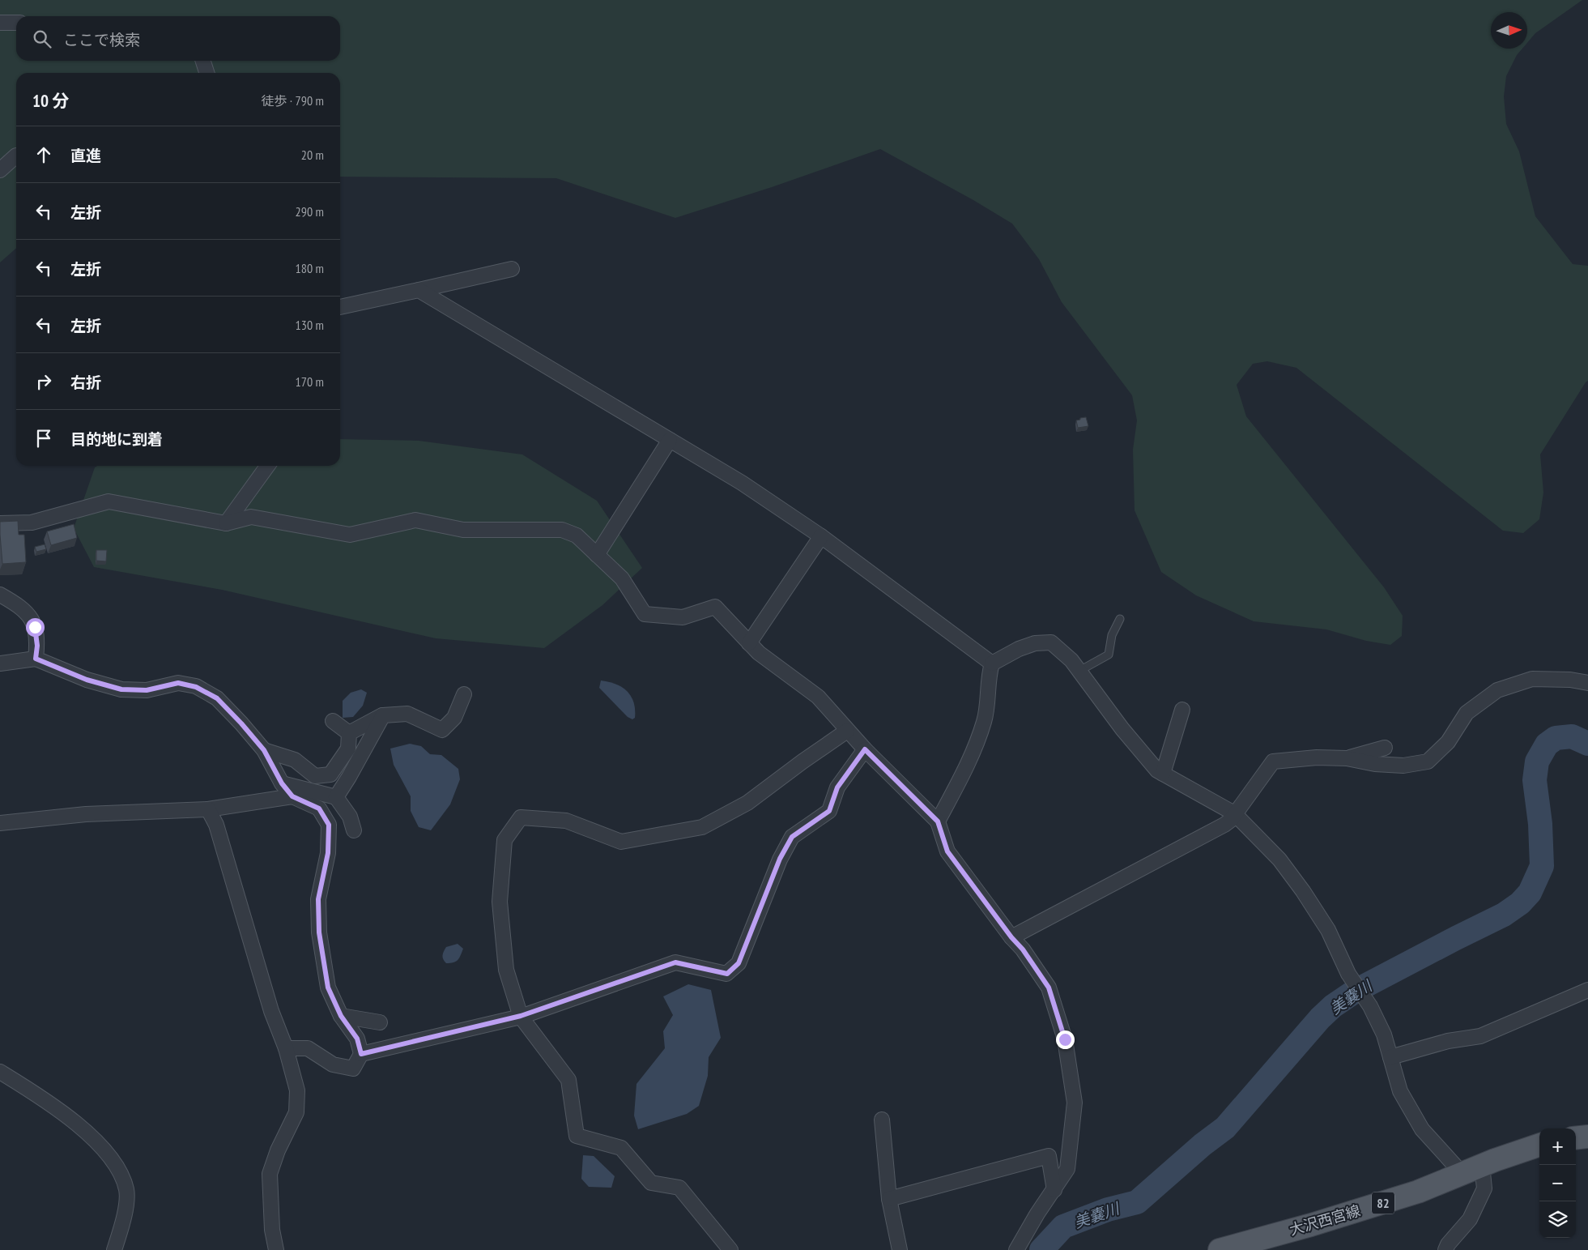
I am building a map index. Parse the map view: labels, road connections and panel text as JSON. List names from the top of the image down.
{
  "streets": {
    "main road": ["82", "大沢西宮線"]
  },
  "water": ["美嚢川"],
  "north": "right",
  "page": {
    "search": "ここで検索",
    "heading": ["10 分", "徒歩 · 790 m"],
    "list": [
      ["直進", "20 m"],
      ["左折", "290 m"],
      ["左折", "180 m"],
      ["左折", "130 m"],
      ["右折", "170 m"],
      "目的地に到着"
    ],
    "map_buttons": ["+", "−"]
  }
}
